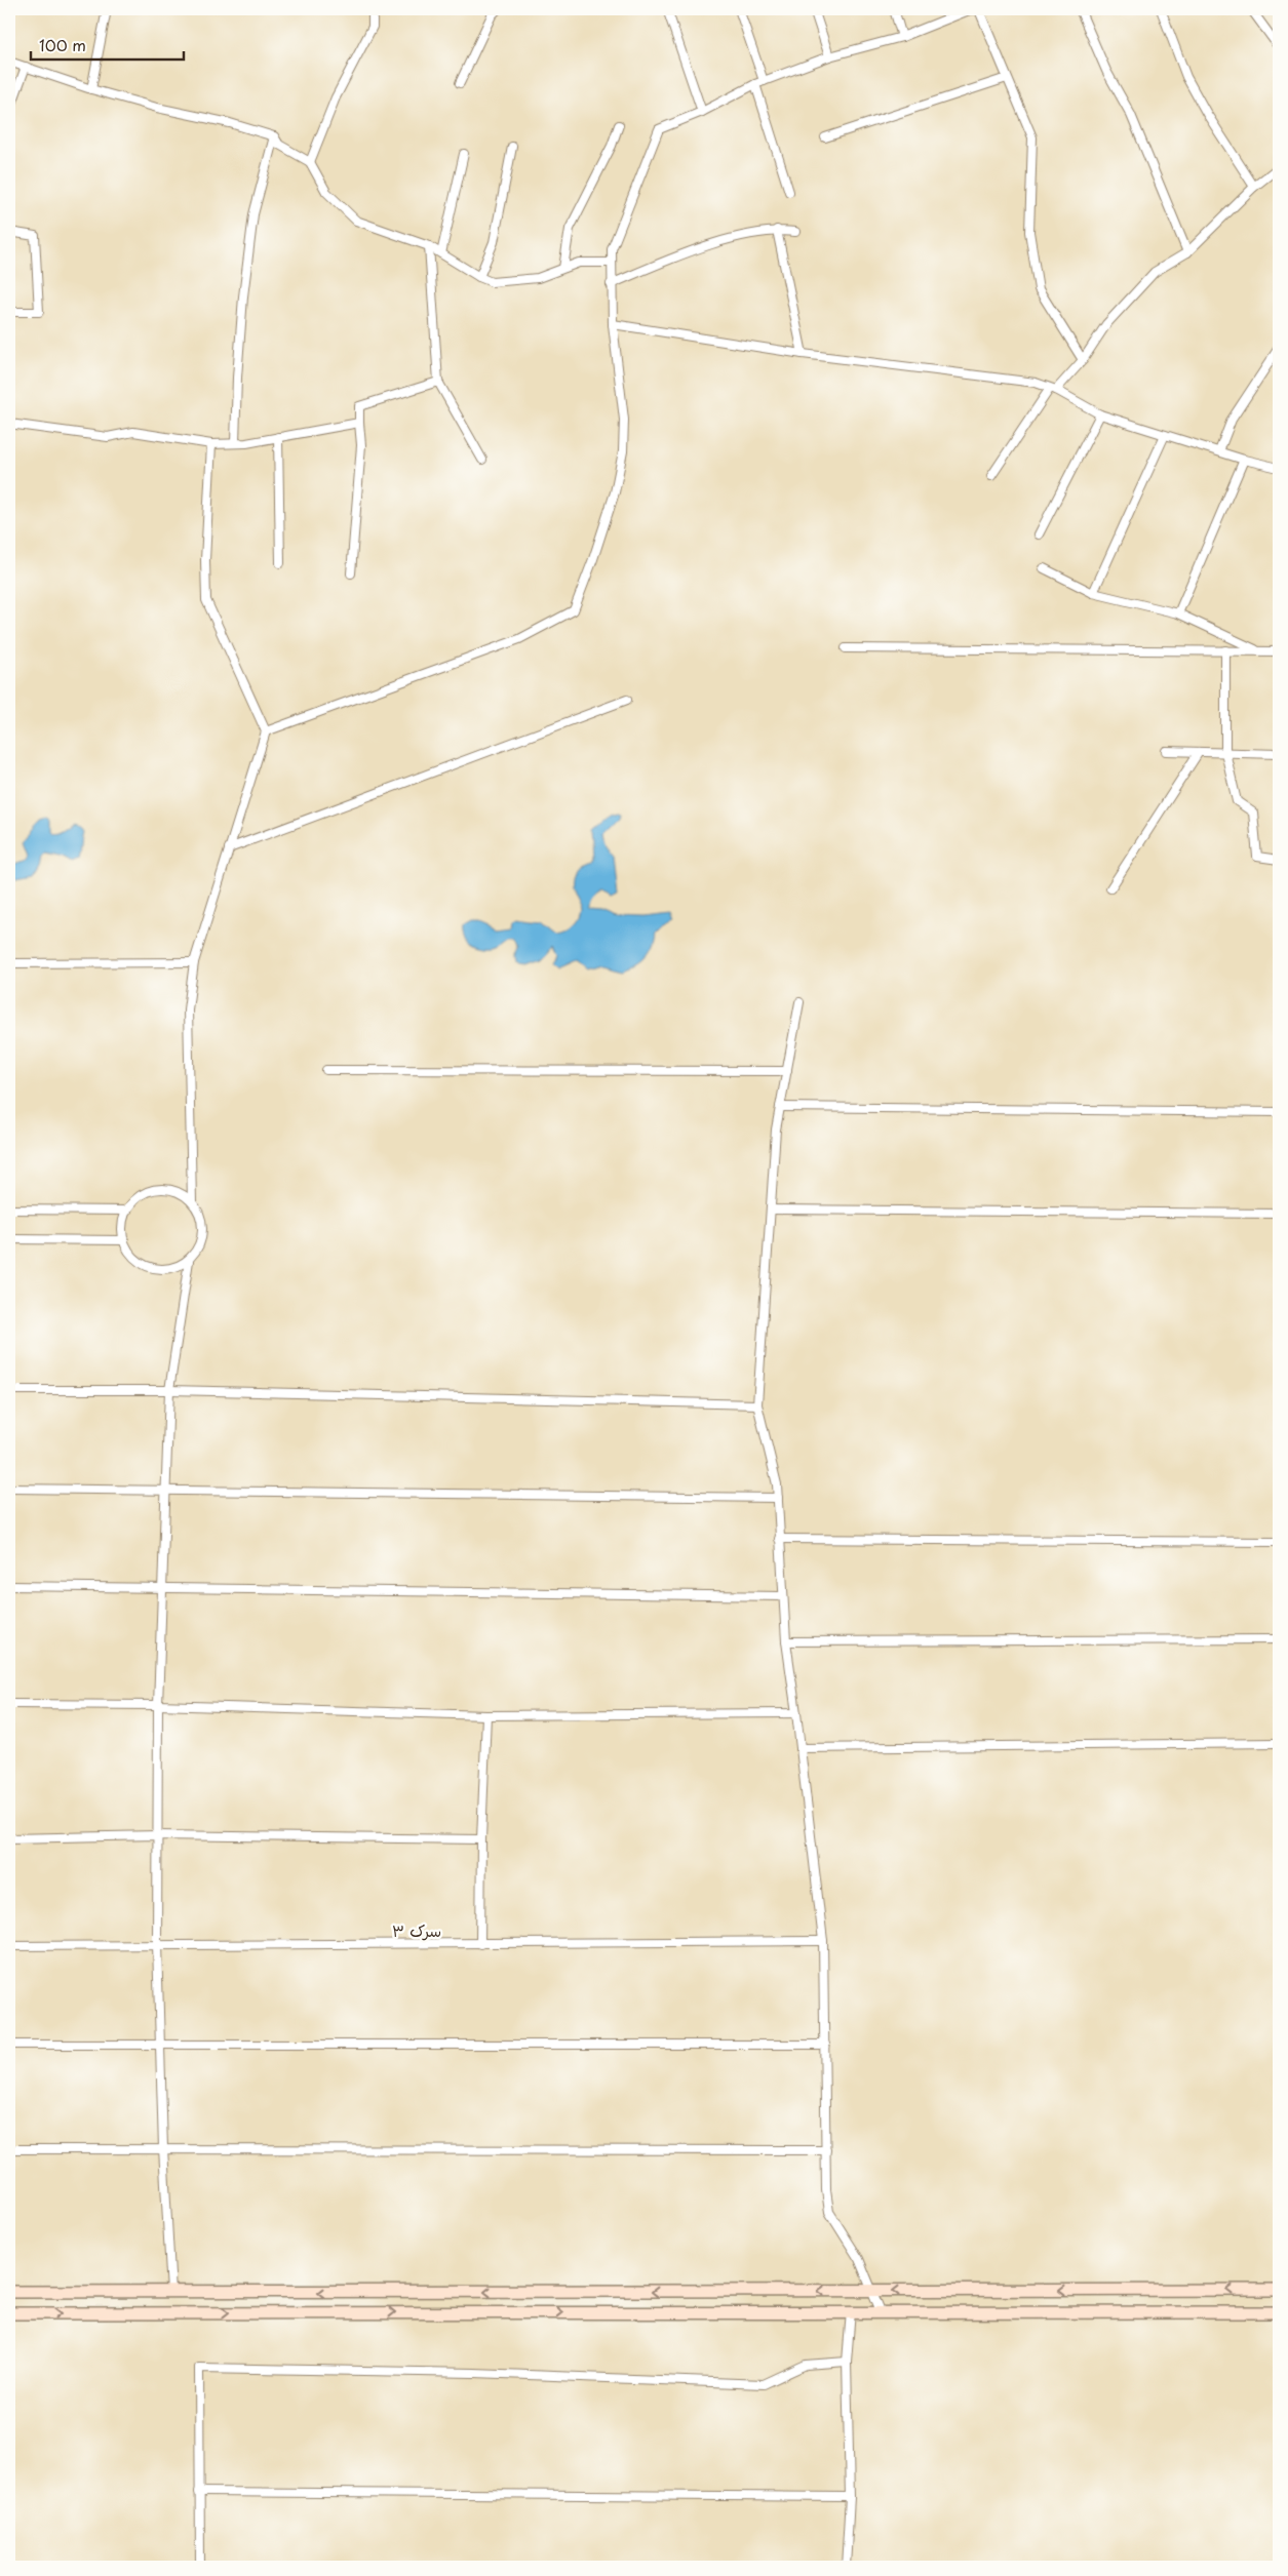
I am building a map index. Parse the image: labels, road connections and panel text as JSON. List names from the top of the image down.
{
  "streets": {
    "street": ["سرک ۳"]
  },
  "scale_bar": "100 m"
}
